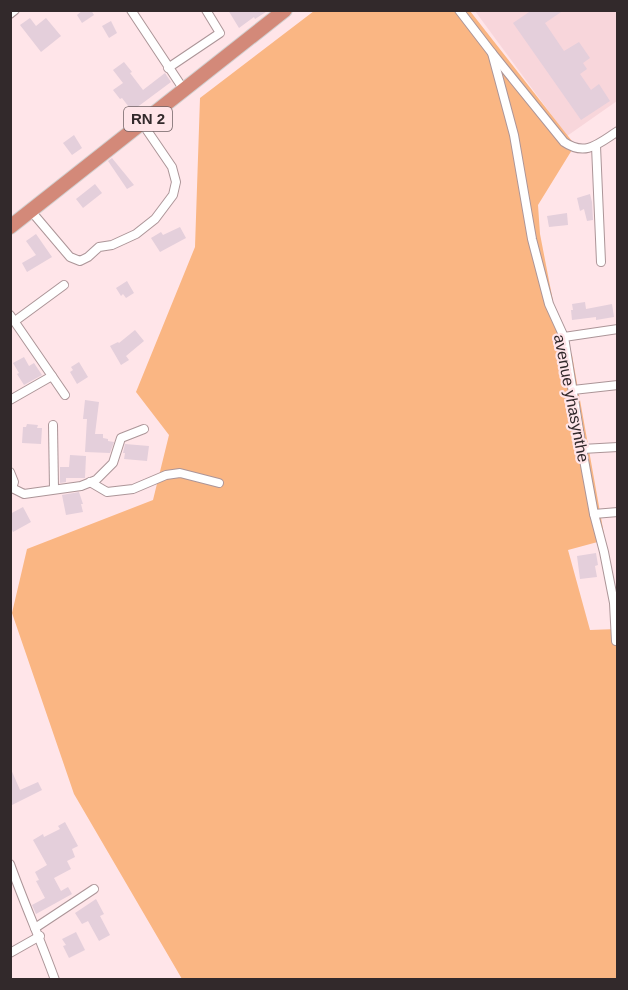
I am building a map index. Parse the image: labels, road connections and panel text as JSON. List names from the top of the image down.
{
  "streets": {
    "highway": ["RN 2"],
    "street": ["avenue yhasynthe"]
  }
}
